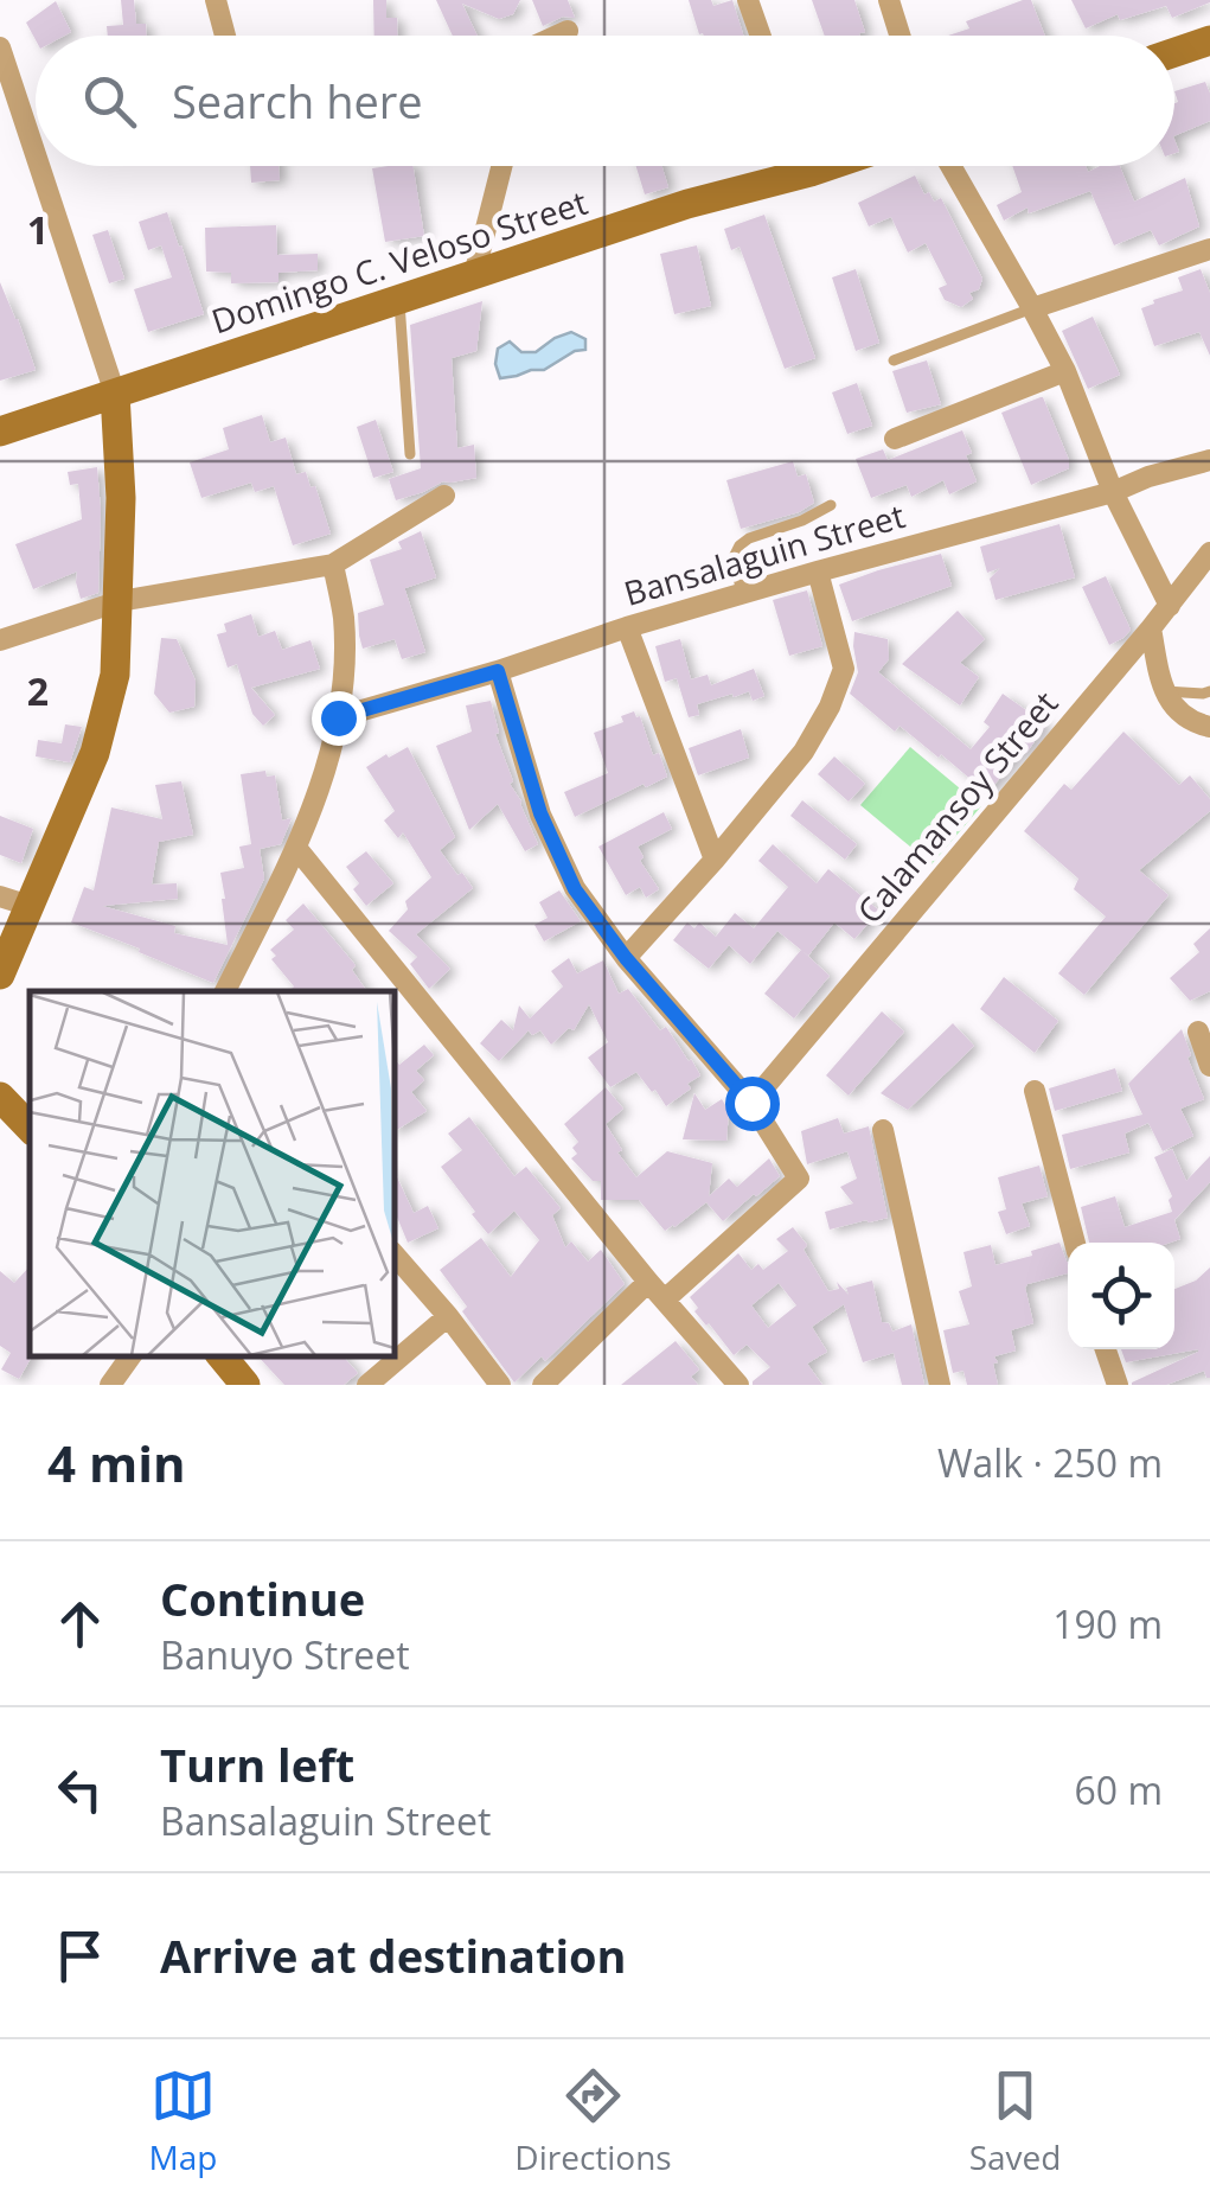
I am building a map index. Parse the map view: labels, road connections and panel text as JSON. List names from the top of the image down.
{
  "streets": {
    "main road": ["Domingo C. Veloso Street"],
    "street": ["Bansalaguin Street", "Calamansoy Street"]
  },
  "page": {
    "search": "Search here",
    "heading": ["4 min", "Walk · 250 m"],
    "list": [
      ["Continue", "Banuyo Street", "190 m"],
      ["Turn left", "Bansalaguin Street", "60 m"],
      "Arrive at destination"
    ],
    "nav": ["Map", "Directions", "Saved"]
  },
  "grid": {
    "rows": ["1", "2"]
  }
}
